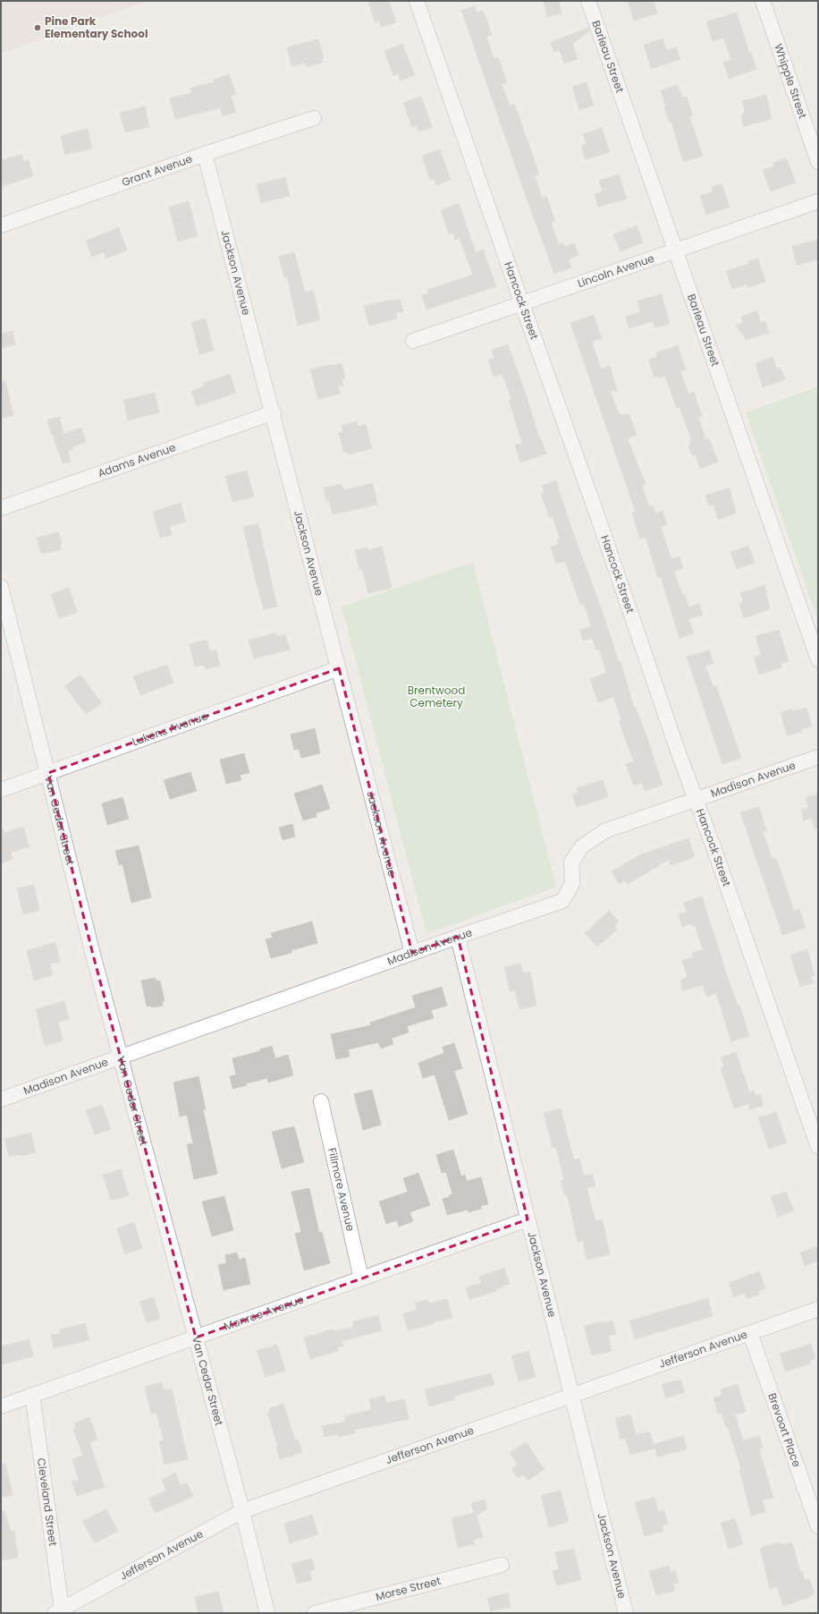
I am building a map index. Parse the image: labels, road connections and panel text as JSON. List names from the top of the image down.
{
  "streets": {
    "street": [
      "Barleau Street",
      "Whipple Street",
      "Grant Avenue",
      "Lincoln Avenue",
      "Jackson Avenue",
      "Hancock Street",
      "Adams Avenue",
      "Lukens Avenue",
      "Madison Avenue",
      "Van Cedar Street",
      "Fillmore Avenue",
      "Monroe Avenue",
      "Jefferson Avenue",
      "Brevoort Place",
      "Cleveland Street",
      "Morse Street"
    ]
  },
  "crossings": [
    ["Barleau Street", "Lincoln Avenue"],
    ["Grant Avenue", "Jackson Avenue"],
    ["Lincoln Avenue", "Hancock Street"],
    ["Jackson Avenue", "Adams Avenue"],
    ["Jackson Avenue", "Lukens Avenue"],
    ["Jackson Avenue", "Madison Avenue"],
    ["Jackson Avenue", "Monroe Avenue"],
    ["Jackson Avenue", "Jefferson Avenue"],
    ["Hancock Street", "Madison Avenue"],
    ["Lukens Avenue", "Van Cedar Street"],
    ["Madison Avenue", "Van Cedar Street"],
    ["Van Cedar Street", "Monroe Avenue"],
    ["Van Cedar Street", "Jefferson Avenue"],
    ["Fillmore Avenue", "Monroe Avenue"],
    ["Monroe Avenue", "Cleveland Street"],
    ["Jefferson Avenue", "Brevoort Place"],
    ["Jefferson Avenue", "Cleveland Street"]
  ],
  "parks": ["Brentwood Cemetery"],
  "places": ["Pine Park Elementary School"]
}
